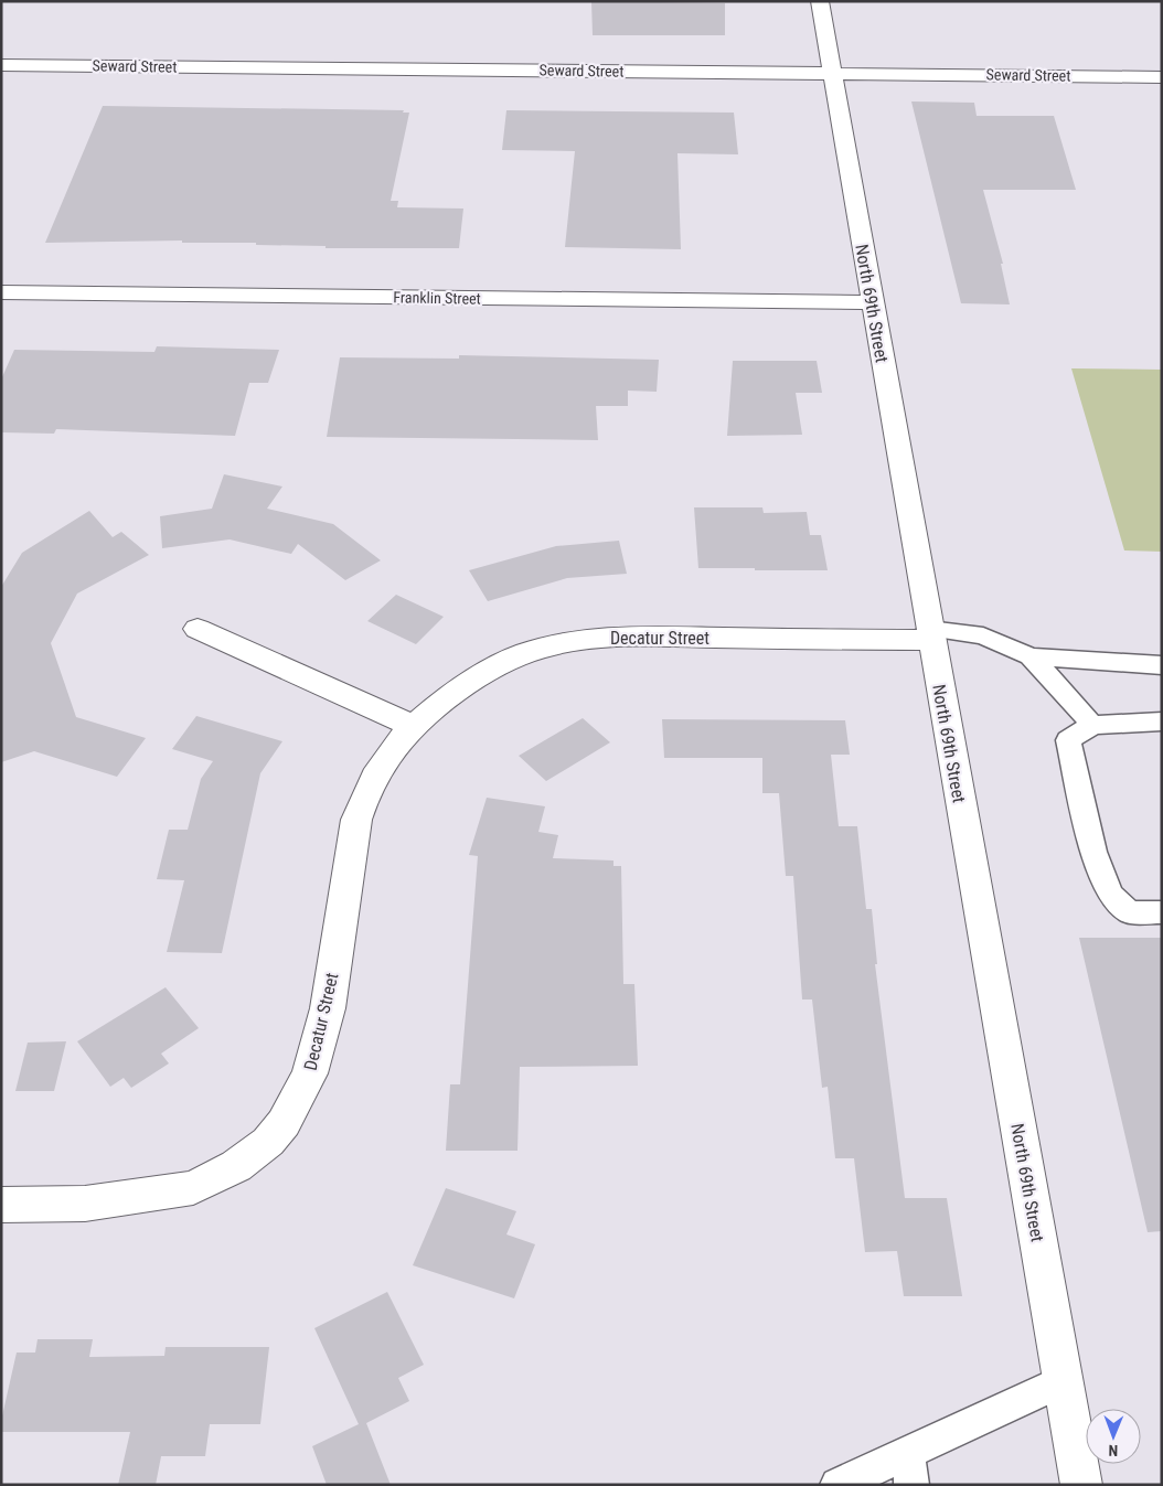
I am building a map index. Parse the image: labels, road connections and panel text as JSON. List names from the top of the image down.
{
  "streets": {
    "street": [
      "Seward Street",
      "Franklin Street",
      "North 69th Street",
      "Decatur Street"
    ]
  },
  "crossings": [
    ["Seward Street", "North 69th Street"],
    ["Franklin Street", "North 69th Street"],
    ["North 69th Street", "Decatur Street"]
  ],
  "north": "bottom"
}
